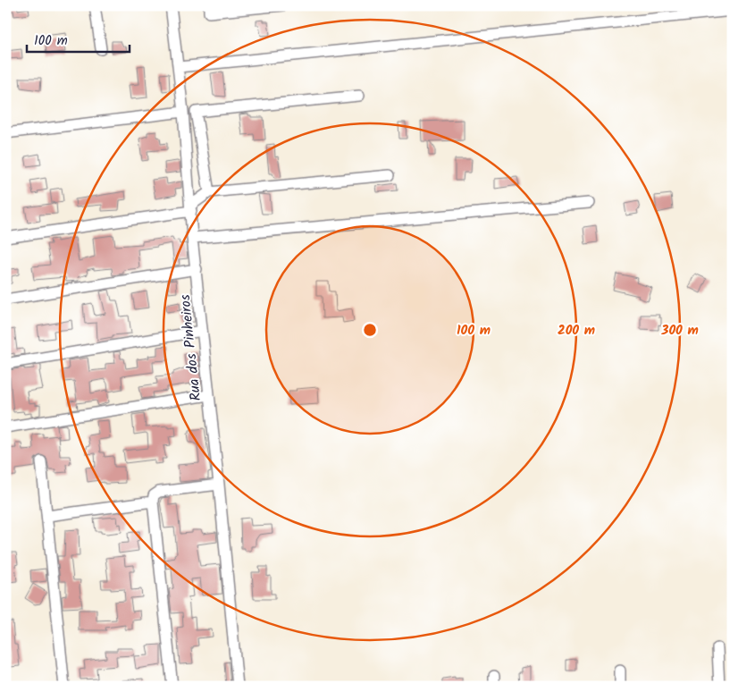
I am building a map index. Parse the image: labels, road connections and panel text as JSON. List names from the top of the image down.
{
  "streets": {
    "street": ["Rua dos Pinheiros"]
  },
  "scale_bar": "100 m",
  "rings": ["100 m", "200 m", "300 m"]
}
